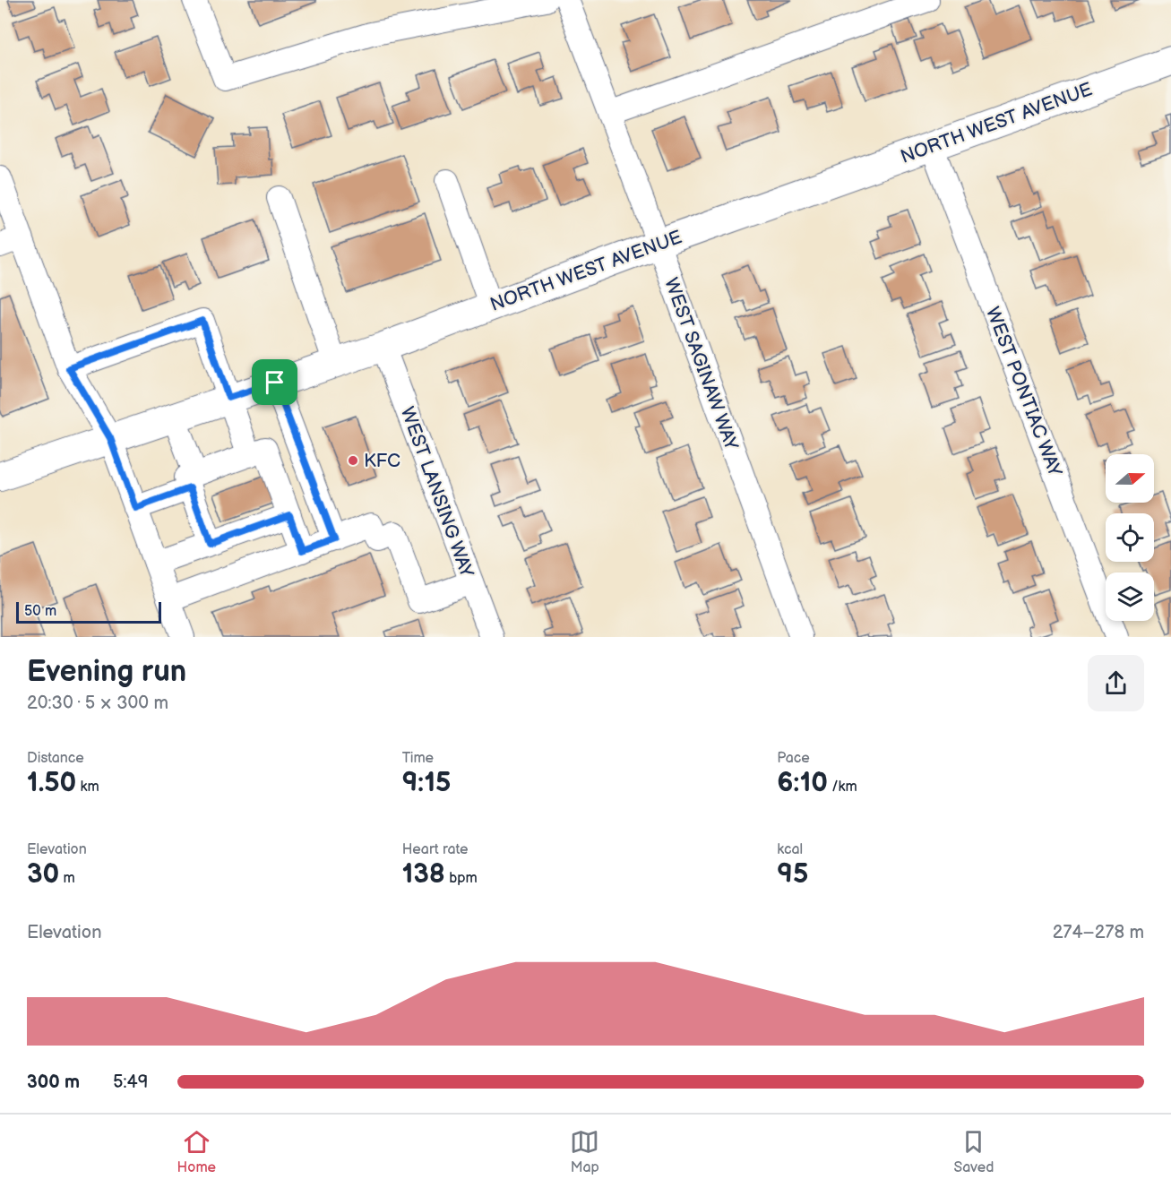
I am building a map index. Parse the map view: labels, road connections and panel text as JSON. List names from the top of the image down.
{
  "streets": {
    "main road": ["NORTH WEST AVENUE"],
    "street": ["WEST SAGINAW WAY", "WEST PONTIAC WAY", "WEST LANSING WAY"]
  },
  "crossings": [
    ["NORTH WEST AVENUE", "WEST SAGINAW WAY"],
    ["NORTH WEST AVENUE", "WEST PONTIAC WAY"],
    ["NORTH WEST AVENUE", "WEST LANSING WAY"]
  ],
  "places": ["KFC"],
  "scale_bar": "50 m",
  "north": "right",
  "page": {
    "scale": "50 m",
    "heading": ["Evening run", "20:30 · 5 × 300 m"],
    "stats": [
      ["Distance", "1.50 km"],
      ["Time", "9:15"],
      ["Pace", "6:10 /km"],
      ["Elevation", "30 m"],
      ["Heart rate", "138 bpm"],
      ["kcal", "95"]
    ],
    "chart": ["Elevation", "274–278 m"],
    "list": [
      {
        "name": "300 m",
        "note": "5:49"
      }
    ],
    "tabs": ["Home", "Map", "Saved"]
  }
}
